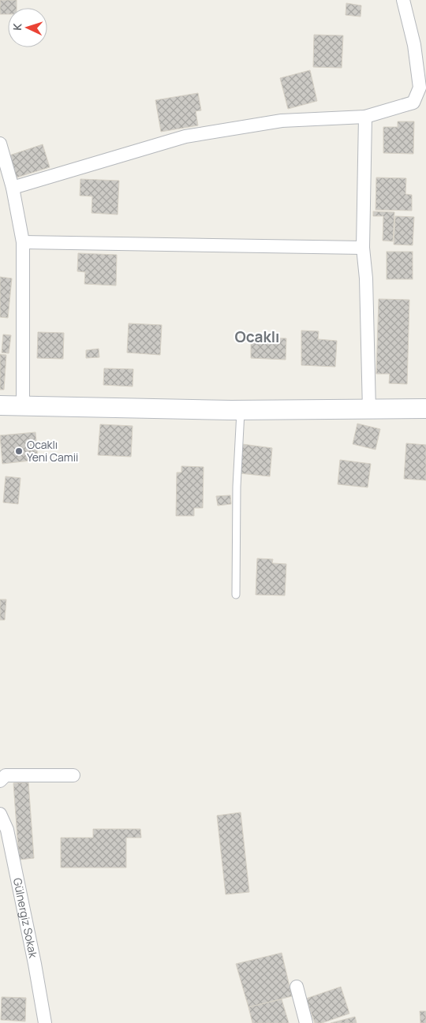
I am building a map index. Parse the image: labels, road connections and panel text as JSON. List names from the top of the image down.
{
  "streets": {
    "street": ["Gülnergiz Sokak"]
  },
  "districts": ["Ocaklı"],
  "places": ["Ocaklı Yeni Camii"],
  "north": "left"
}
